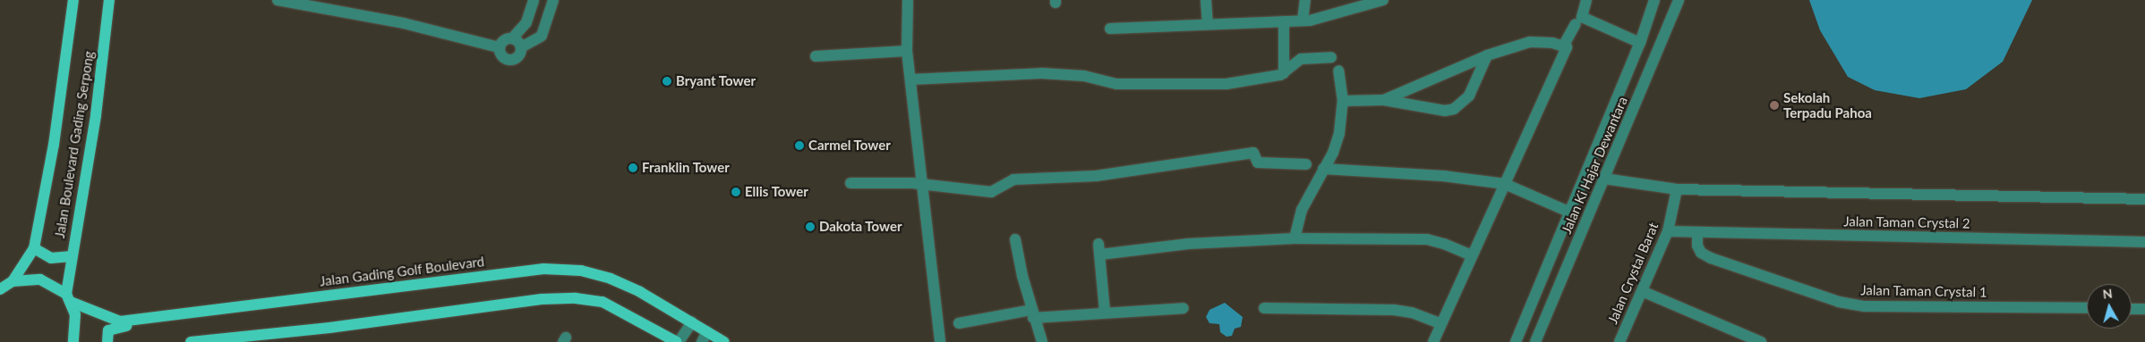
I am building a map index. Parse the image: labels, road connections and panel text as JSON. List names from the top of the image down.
{
  "streets": {
    "main road": ["Jalan Boulevard Gading Serpong", "Jalan Gading Golf Boulevard"],
    "street": [
      "Jalan Ki Hajar Dewantara",
      "Jalan Taman Crystal 2",
      "Jalan Crystal Barat",
      "Jalan Taman Crystal 1"
    ]
  },
  "crossings": [
    ["Jalan Boulevard Gading Serpong", "Jalan Gading Golf Boulevard"],
    ["Jalan Taman Crystal 2", "Jalan Crystal Barat"],
    ["Jalan Taman Crystal 2", "Jalan Taman Crystal 1"]
  ],
  "places": [
    "Bryant Tower",
    "Sekolah Terpadu Pahoa",
    "Carmel Tower",
    "Franklin Tower",
    "Ellis Tower",
    "Dakota Tower"
  ],
  "north": "top"
}
